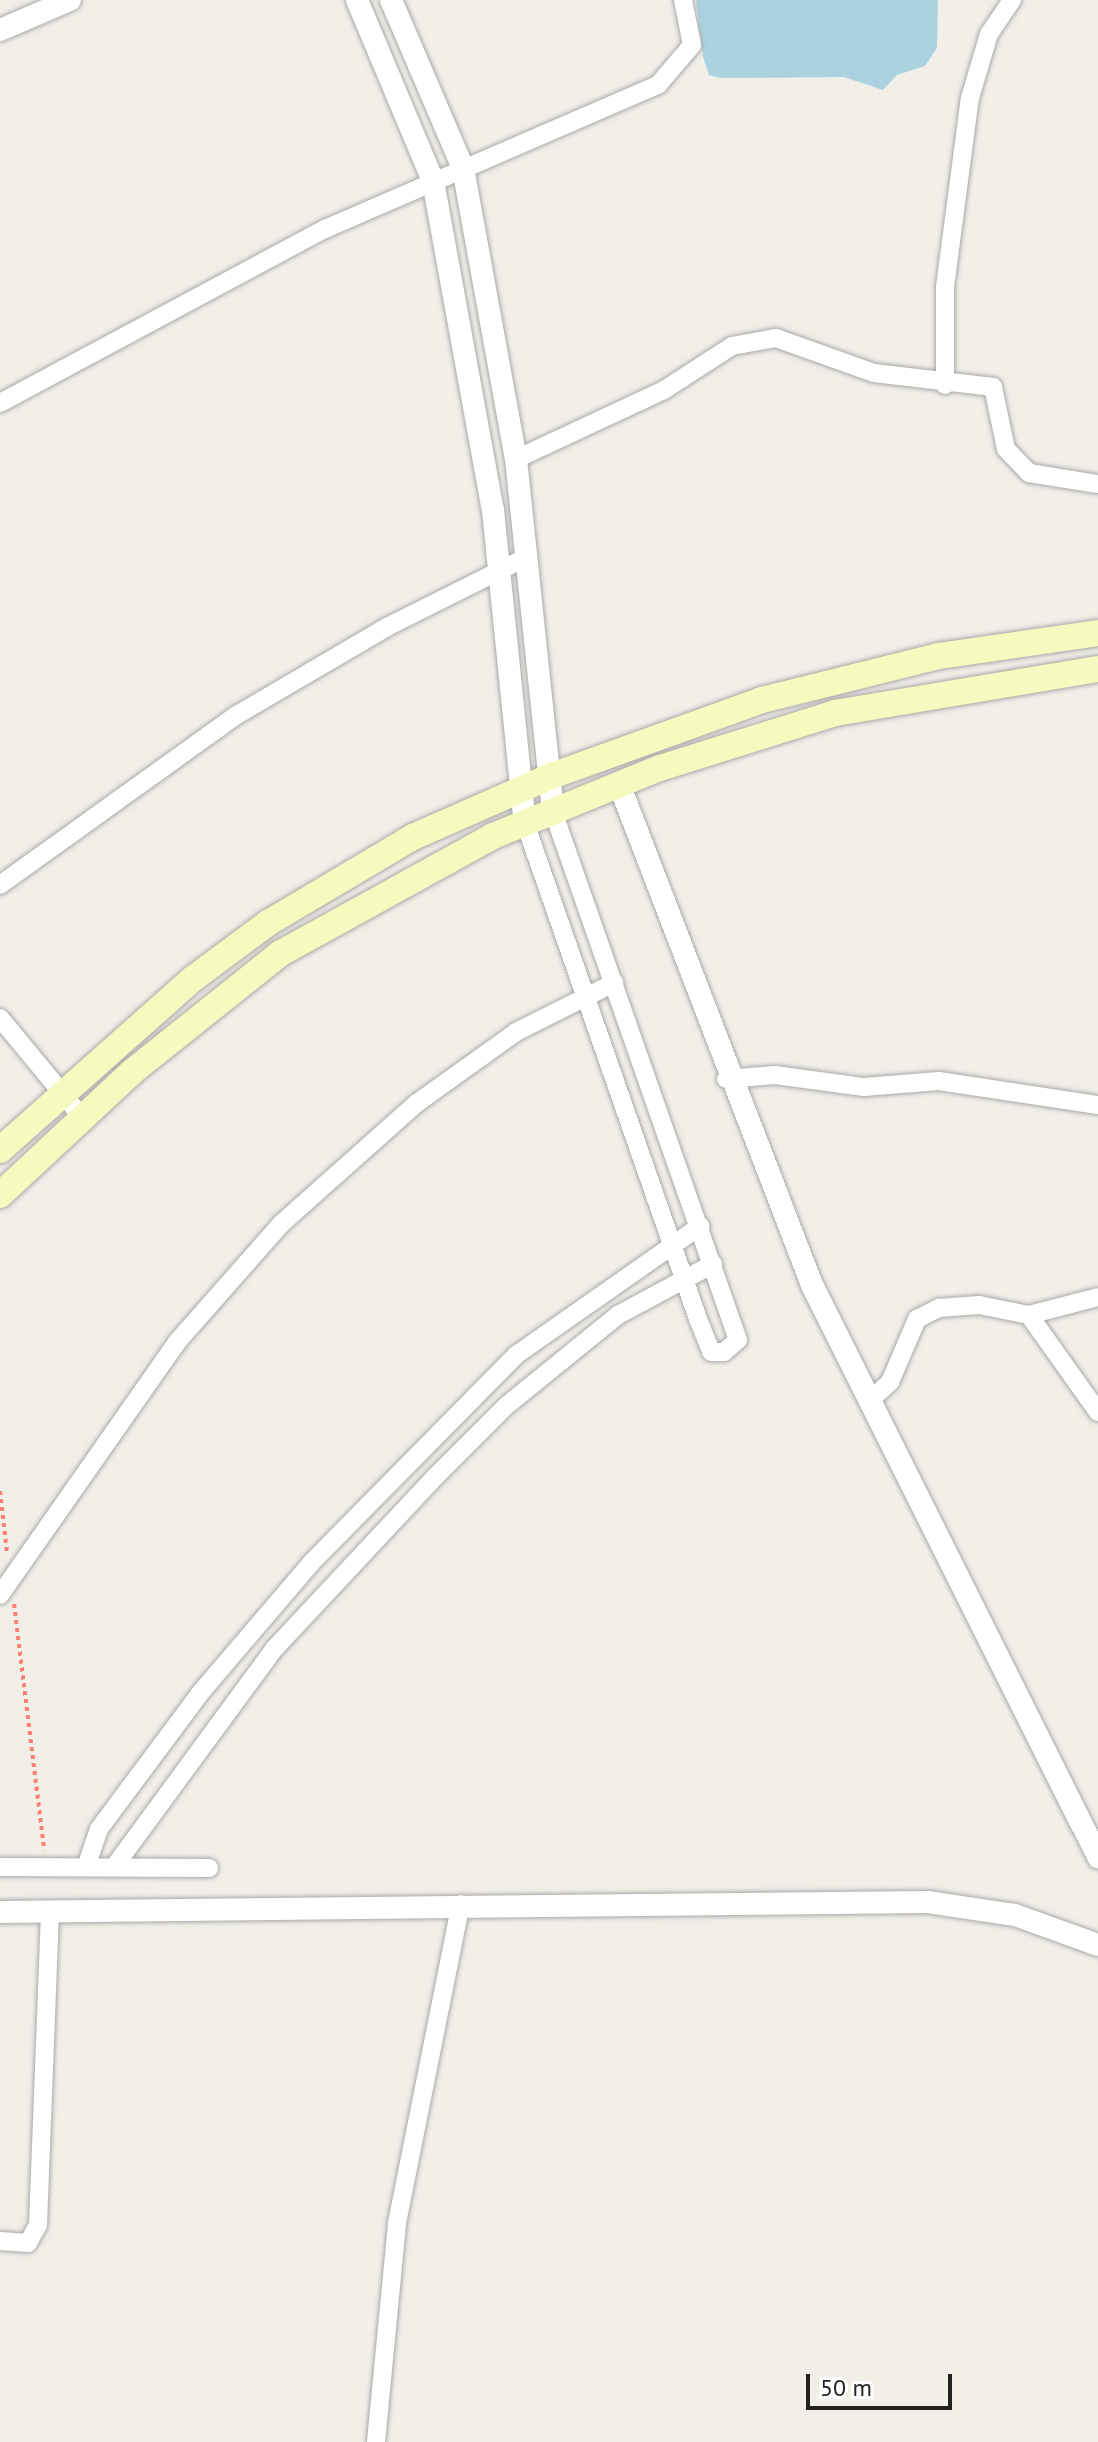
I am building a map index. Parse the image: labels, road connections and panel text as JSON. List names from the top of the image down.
{
  "scale_bar": "50 m"
}
